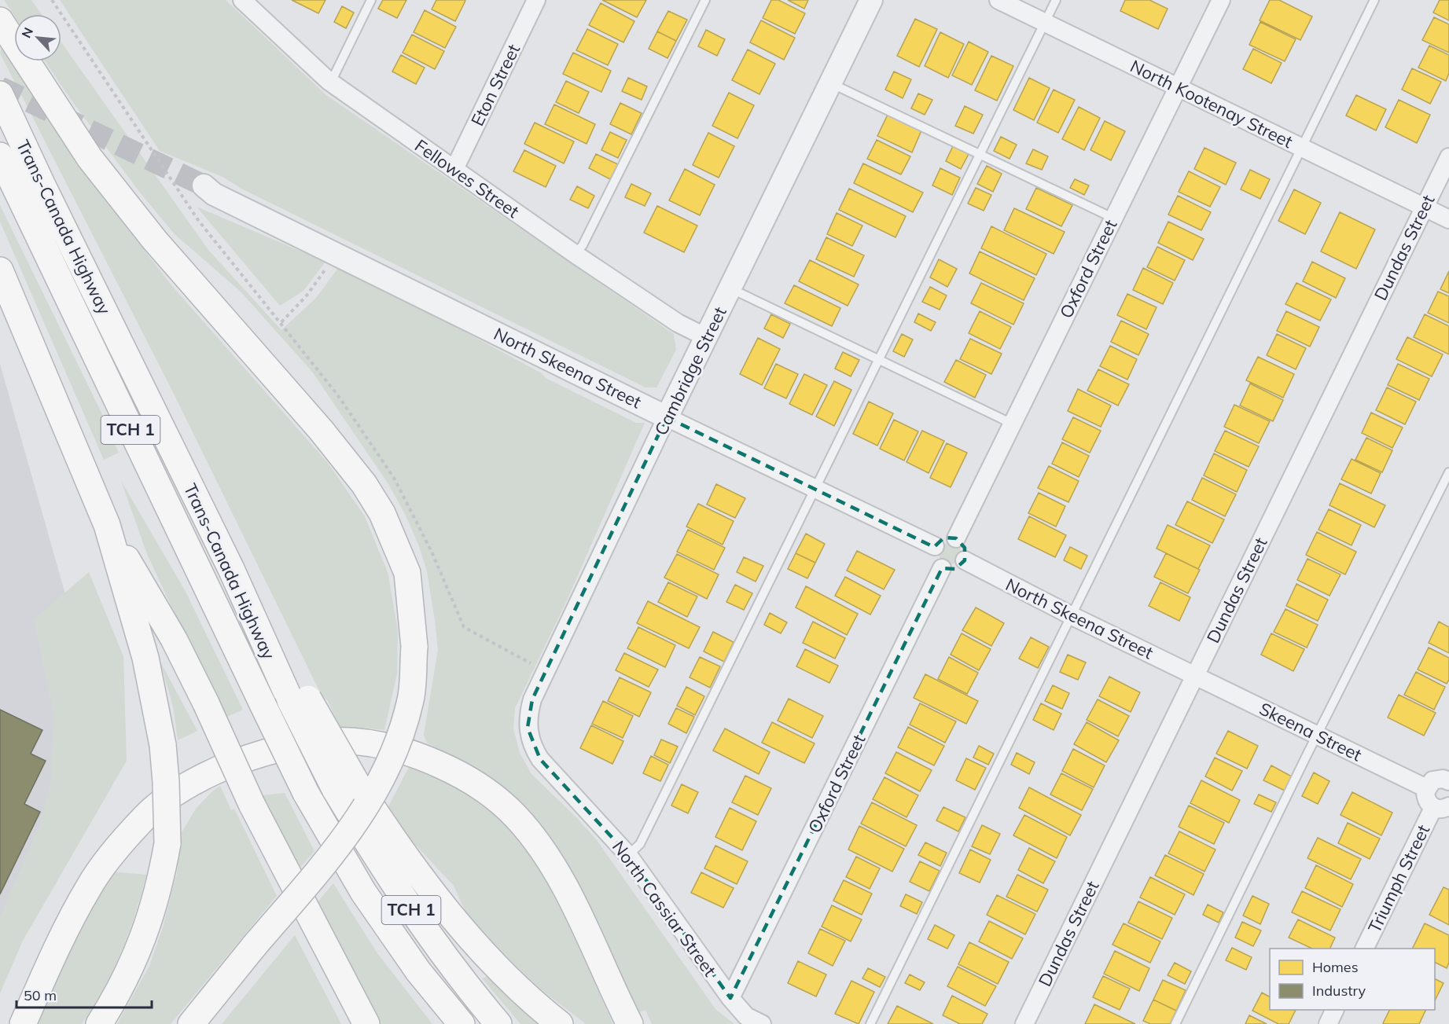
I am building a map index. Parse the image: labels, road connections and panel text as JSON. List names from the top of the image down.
{
  "streets": {
    "highway": ["Trans-Canada Highway", "TCH 1"],
    "street": [
      "Eton Street",
      "North Kootenay Street",
      "Fellowes Street",
      "Dundas Street",
      "Oxford Street",
      "North Skeena Street",
      "Cambridge Street",
      "Skeena Street",
      "Triumph Street",
      "North Cassiar Street"
    ]
  },
  "crossings": [
    ["Eton Street", "Fellowes Street"],
    ["North Kootenay Street", "Dundas Street"],
    ["North Kootenay Street", "Oxford Street"],
    ["Fellowes Street", "Cambridge Street"],
    ["Dundas Street", "North Skeena Street"],
    ["Dundas Street", "Skeena Street"],
    ["Oxford Street", "North Skeena Street"],
    ["Oxford Street", "North Cassiar Street"],
    ["North Skeena Street", "Cambridge Street"],
    ["North Skeena Street", "Skeena Street"],
    ["Cambridge Street", "North Cassiar Street"]
  ],
  "legend": ["Homes", "Industry"],
  "scale_bar": "50 m",
  "north": "top left"
}
